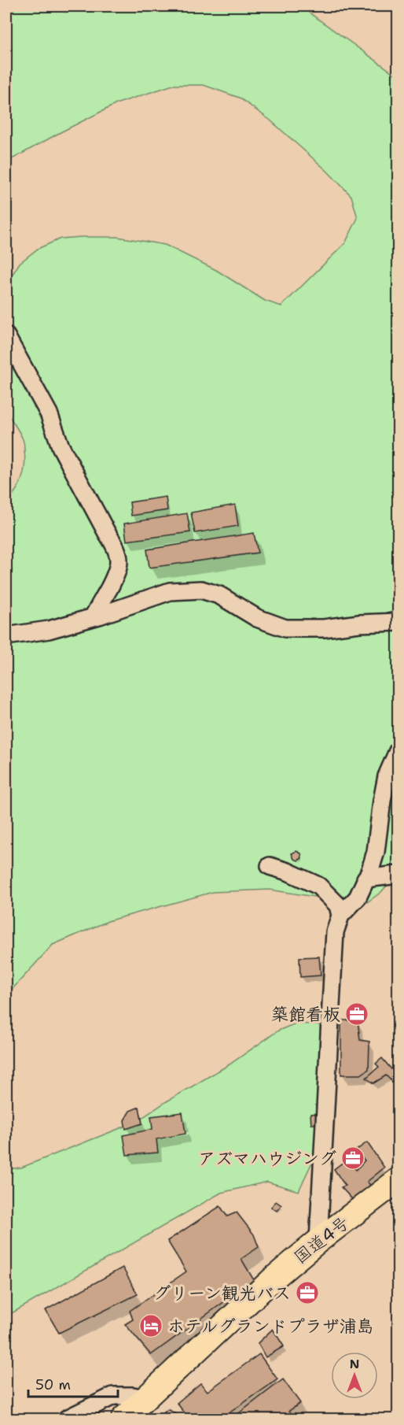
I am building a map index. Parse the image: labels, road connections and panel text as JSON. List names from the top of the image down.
{
  "streets": {
    "highway": ["国道4号"]
  },
  "places": {
    "office": ["築館看板", "アズマハウジング", "グリーン観光バス"],
    "hotel": ["ホテルグランドプラザ浦島"]
  },
  "scale_bar": "50 m",
  "north": "top"
}
